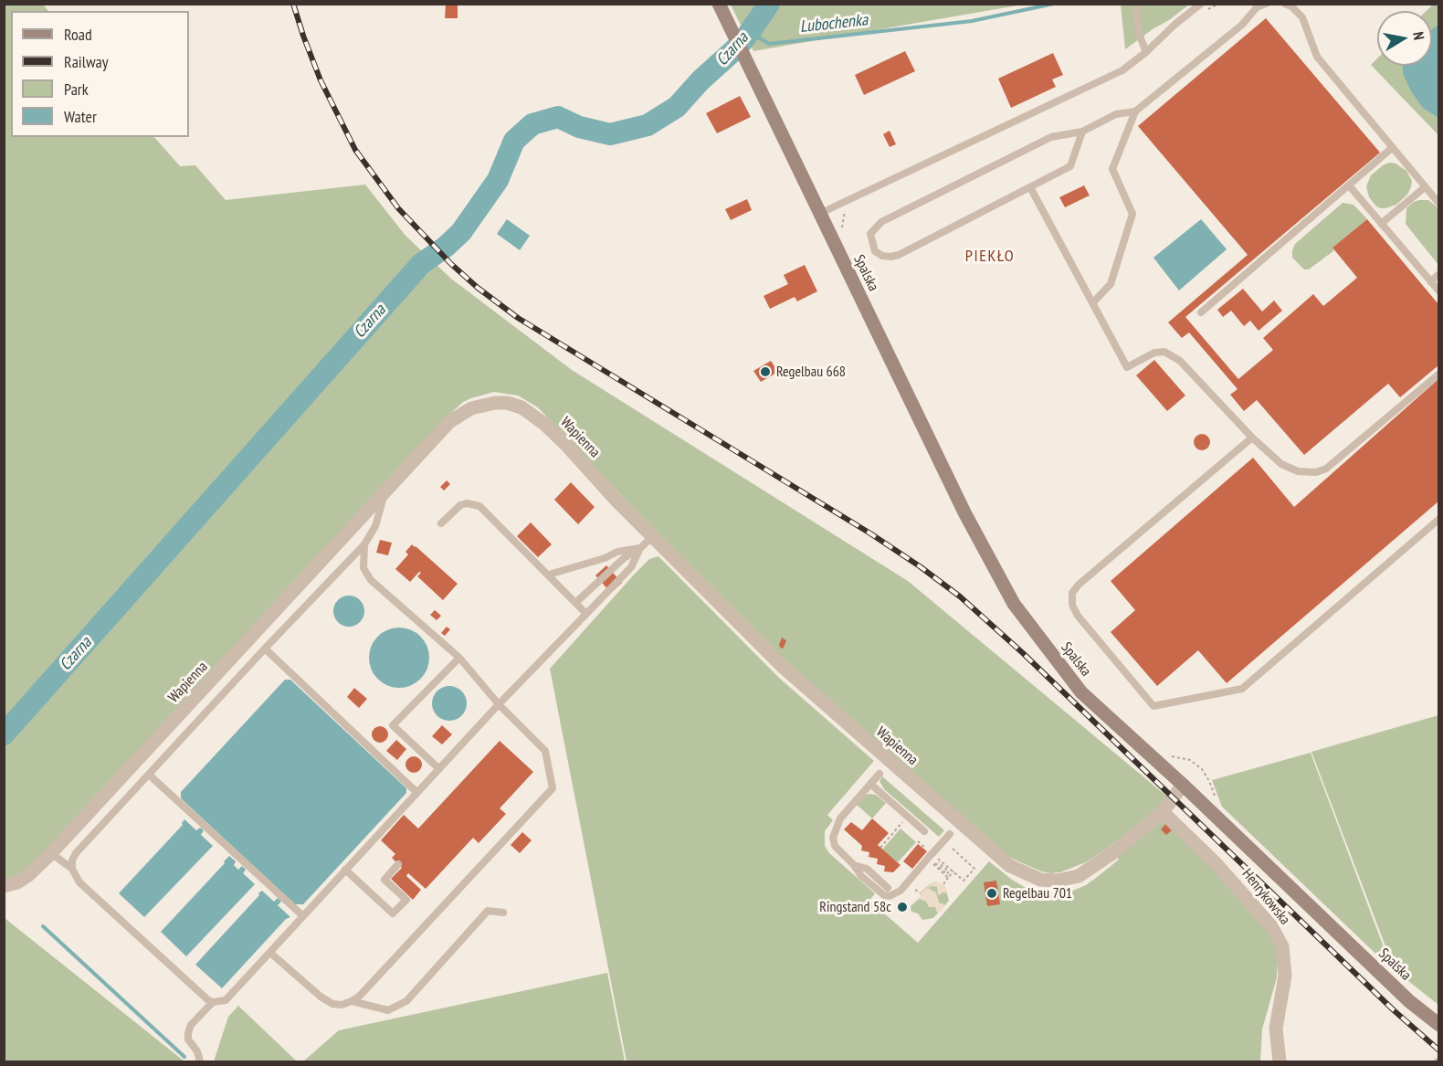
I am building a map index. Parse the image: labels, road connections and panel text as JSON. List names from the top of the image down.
{
  "streets": {
    "street": ["Spalska", "Wapienna", "Henrykowska"]
  },
  "crossings": [
    ["Wapienna", "Henrykowska"]
  ],
  "districts": ["PIEKŁO"],
  "water": ["Lubochenka", "Czarna"],
  "places": ["Regelbau 668", "Regelbau 701", "Ringstand 58c"],
  "legend": [
    "Road",
    "Railway",
    "Park",
    "Water"
  ],
  "north": "right"
}
